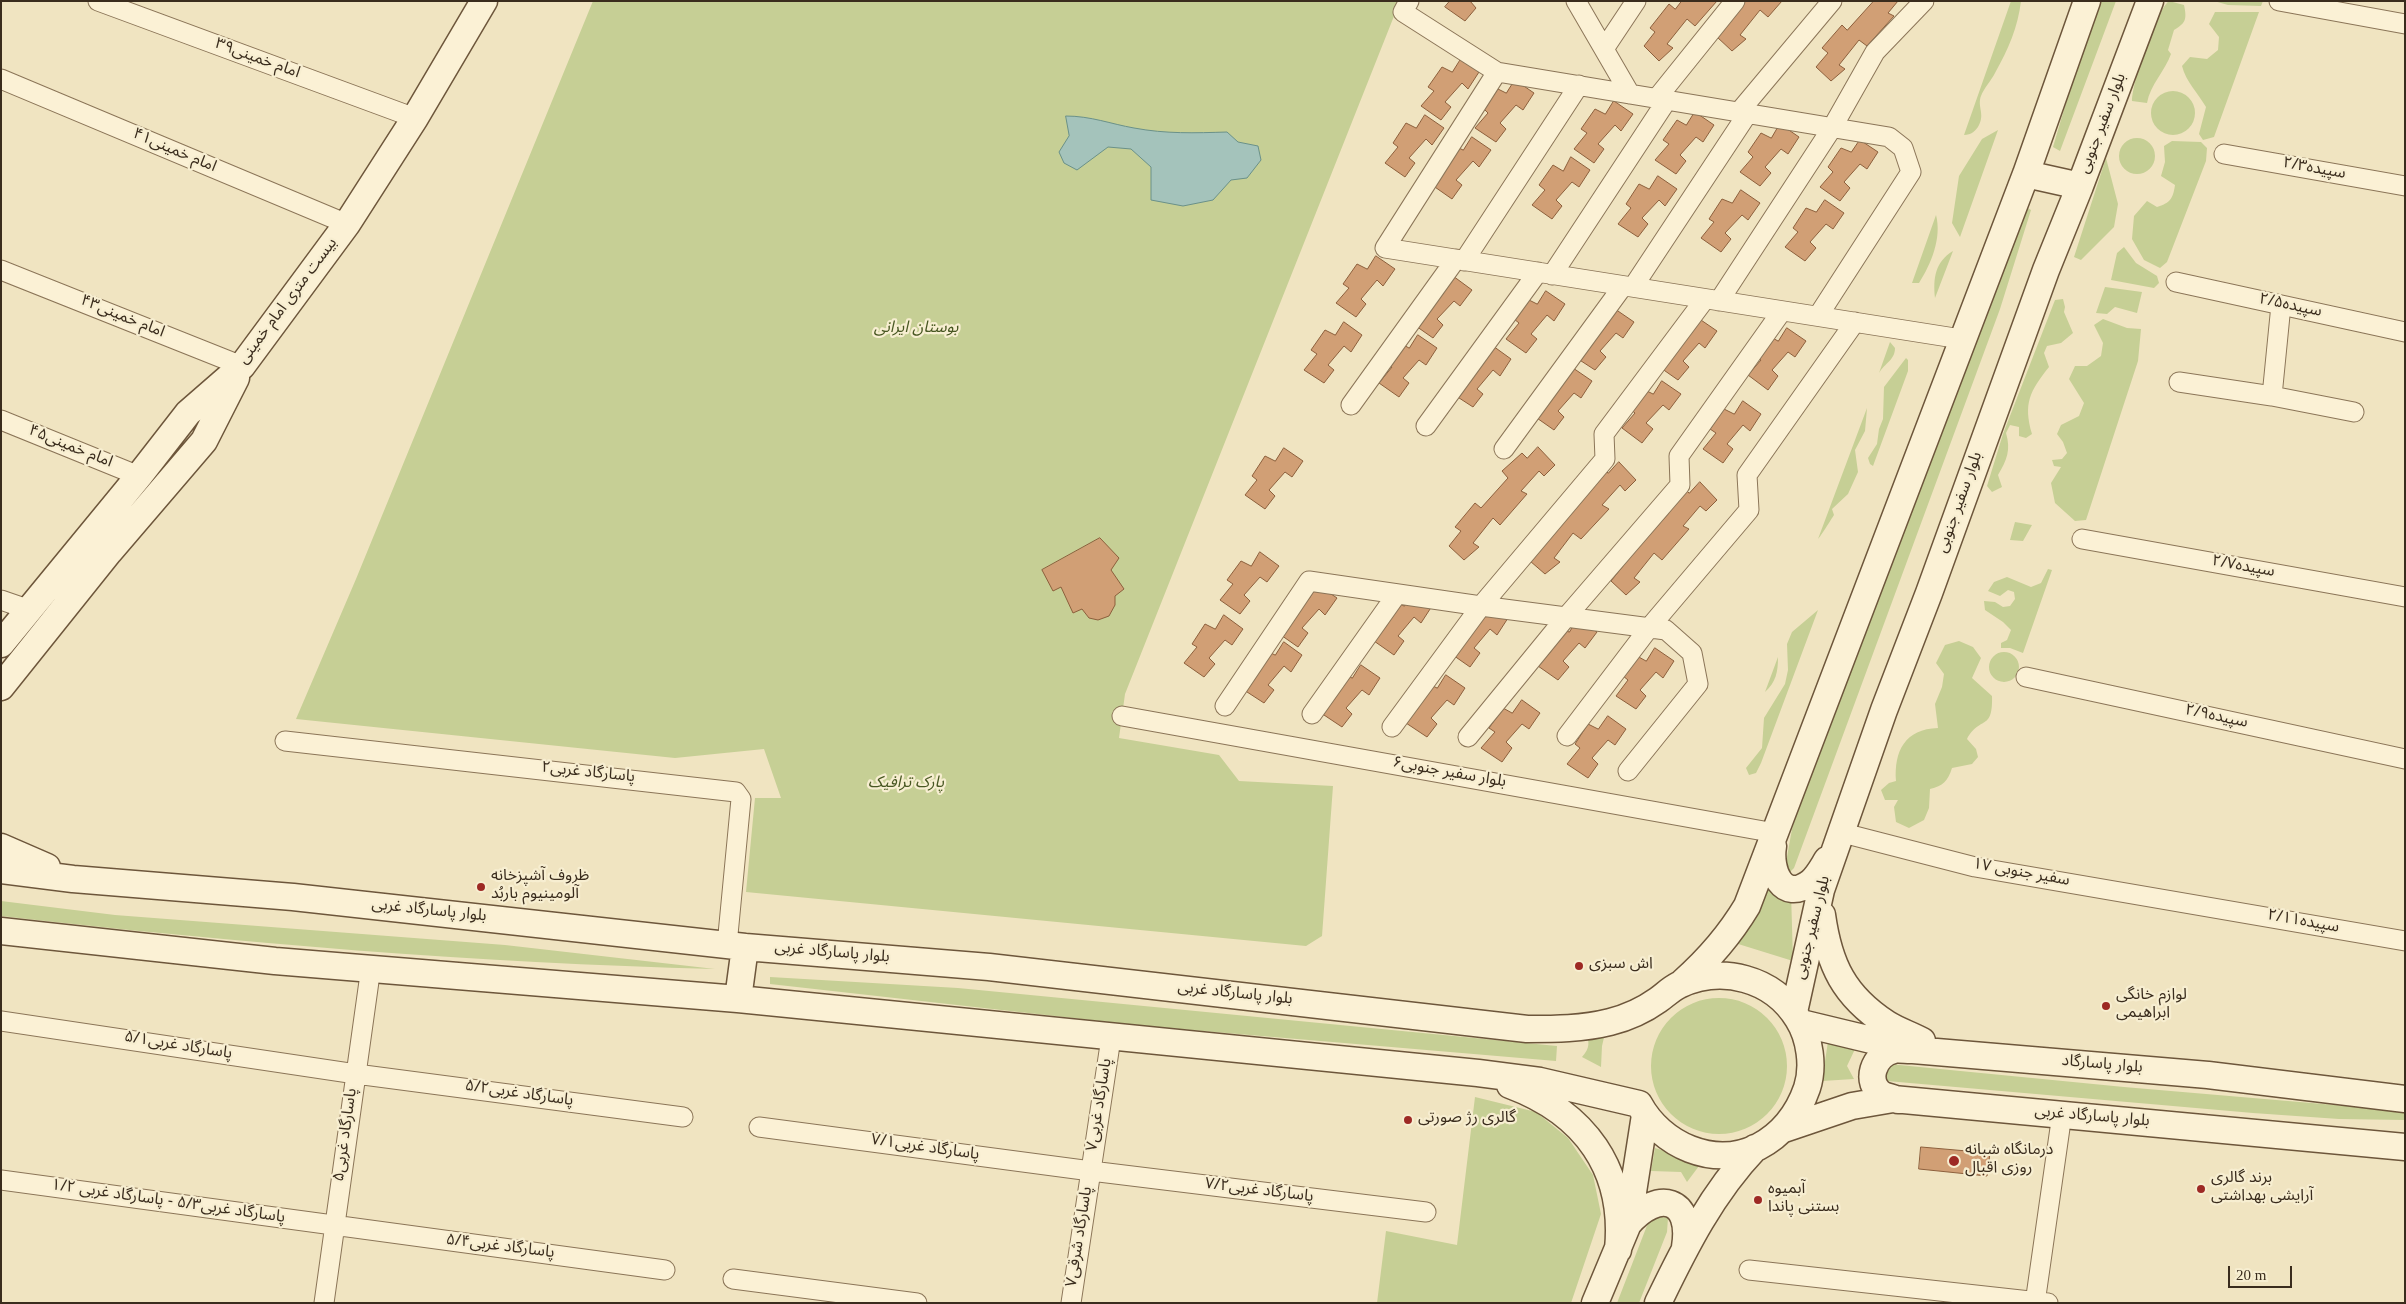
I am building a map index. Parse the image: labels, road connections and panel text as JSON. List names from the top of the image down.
{
  "streets": {
    "main road": [
      "بلوار سفیر جنوبی",
      "بیست متری امام خمینی",
      "بلوار پاسارگاد غربی",
      "بلوار پاسارگاد"
    ],
    "street": [
      "امام خمینی۳۹",
      "امام خمینی۴۱",
      "سپیده۲/۳",
      "سپیده۲/۵",
      "امام خمینی۴۳",
      "امام خمینی۴۵",
      "سپیده۲/۷",
      "سپیده۲/۹",
      "پاسارگاد غربی۲",
      "بلوار سفیر جنوبی۶",
      "سفیر جنوبی ۱۷",
      "سپیده۲/۱۱",
      "پاسارگاد غربی۵/۱",
      "پاسارگاد غربی۵/۲",
      "پاسارگاد غربی۷",
      "پاسارگاد غربی۵",
      "پاسارگاد غربی۷/۱",
      "پاسارگاد غربی۷/۲",
      "پاسارگاد غربی۵/۳ - پاسارگاد غربی ۱/۲",
      "پاسارگاد شرقی۷",
      "پاسارگاد غربی۵/۴"
    ]
  },
  "crossings": [
    ["امام خمینی۳۹", "بیست متری امام خمینی"],
    ["بلوار سفیر جنوبی", "سفیر جنوبی ۱۷"],
    ["بلوار سفیر جنوبی", "بلوار پاسارگاد"],
    ["امام خمینی۴۱", "بیست متری امام خمینی"],
    ["بیست متری امام خمینی", "امام خمینی۴۳"],
    ["بیست متری امام خمینی", "امام خمینی۴۵"],
    ["پاسارگاد غربی۲", "بلوار پاسارگاد غربی"],
    ["سفیر جنوبی ۱۷", "سپیده۲/۱۱"],
    ["پاسارگاد غربی۵/۱", "پاسارگاد غربی۵/۲"],
    ["پاسارگاد غربی۵/۱", "پاسارگاد غربی۵"],
    ["پاسارگاد غربی۵/۲", "پاسارگاد غربی۵"],
    ["پاسارگاد غربی۷", "پاسارگاد غربی۷/۱"],
    ["پاسارگاد غربی۷", "پاسارگاد غربی۷/۲"],
    ["پاسارگاد غربی۷", "پاسارگاد شرقی۷"],
    ["پاسارگاد غربی۵", "پاسارگاد غربی۵/۳ - پاسارگاد غربی ۱/۲"],
    ["پاسارگاد غربی۵", "پاسارگاد غربی۵/۴"],
    ["پاسارگاد غربی۷/۱", "پاسارگاد غربی۷/۲"],
    ["پاسارگاد غربی۷/۱", "پاسارگاد شرقی۷"],
    ["پاسارگاد غربی۷/۲", "پاسارگاد شرقی۷"],
    ["پاسارگاد غربی۵/۳ - پاسارگاد غربی ۱/۲", "پاسارگاد غربی۵/۴"]
  ],
  "parks": ["بوستان ایرانی", "پارک ترافیک"],
  "places": [
    "ظروف آشپزخانه آلومینیوم باربُد",
    "اش سبزی",
    "لوازم خانگی ابراهیمی",
    "گالری رژ صورتی",
    "درمانگاه شبانه روزی اقبال",
    "برند گالری آرایشی بهداشتی",
    "آبمیوه بستنی پاندا"
  ],
  "scale_bar": "20 m"
}
